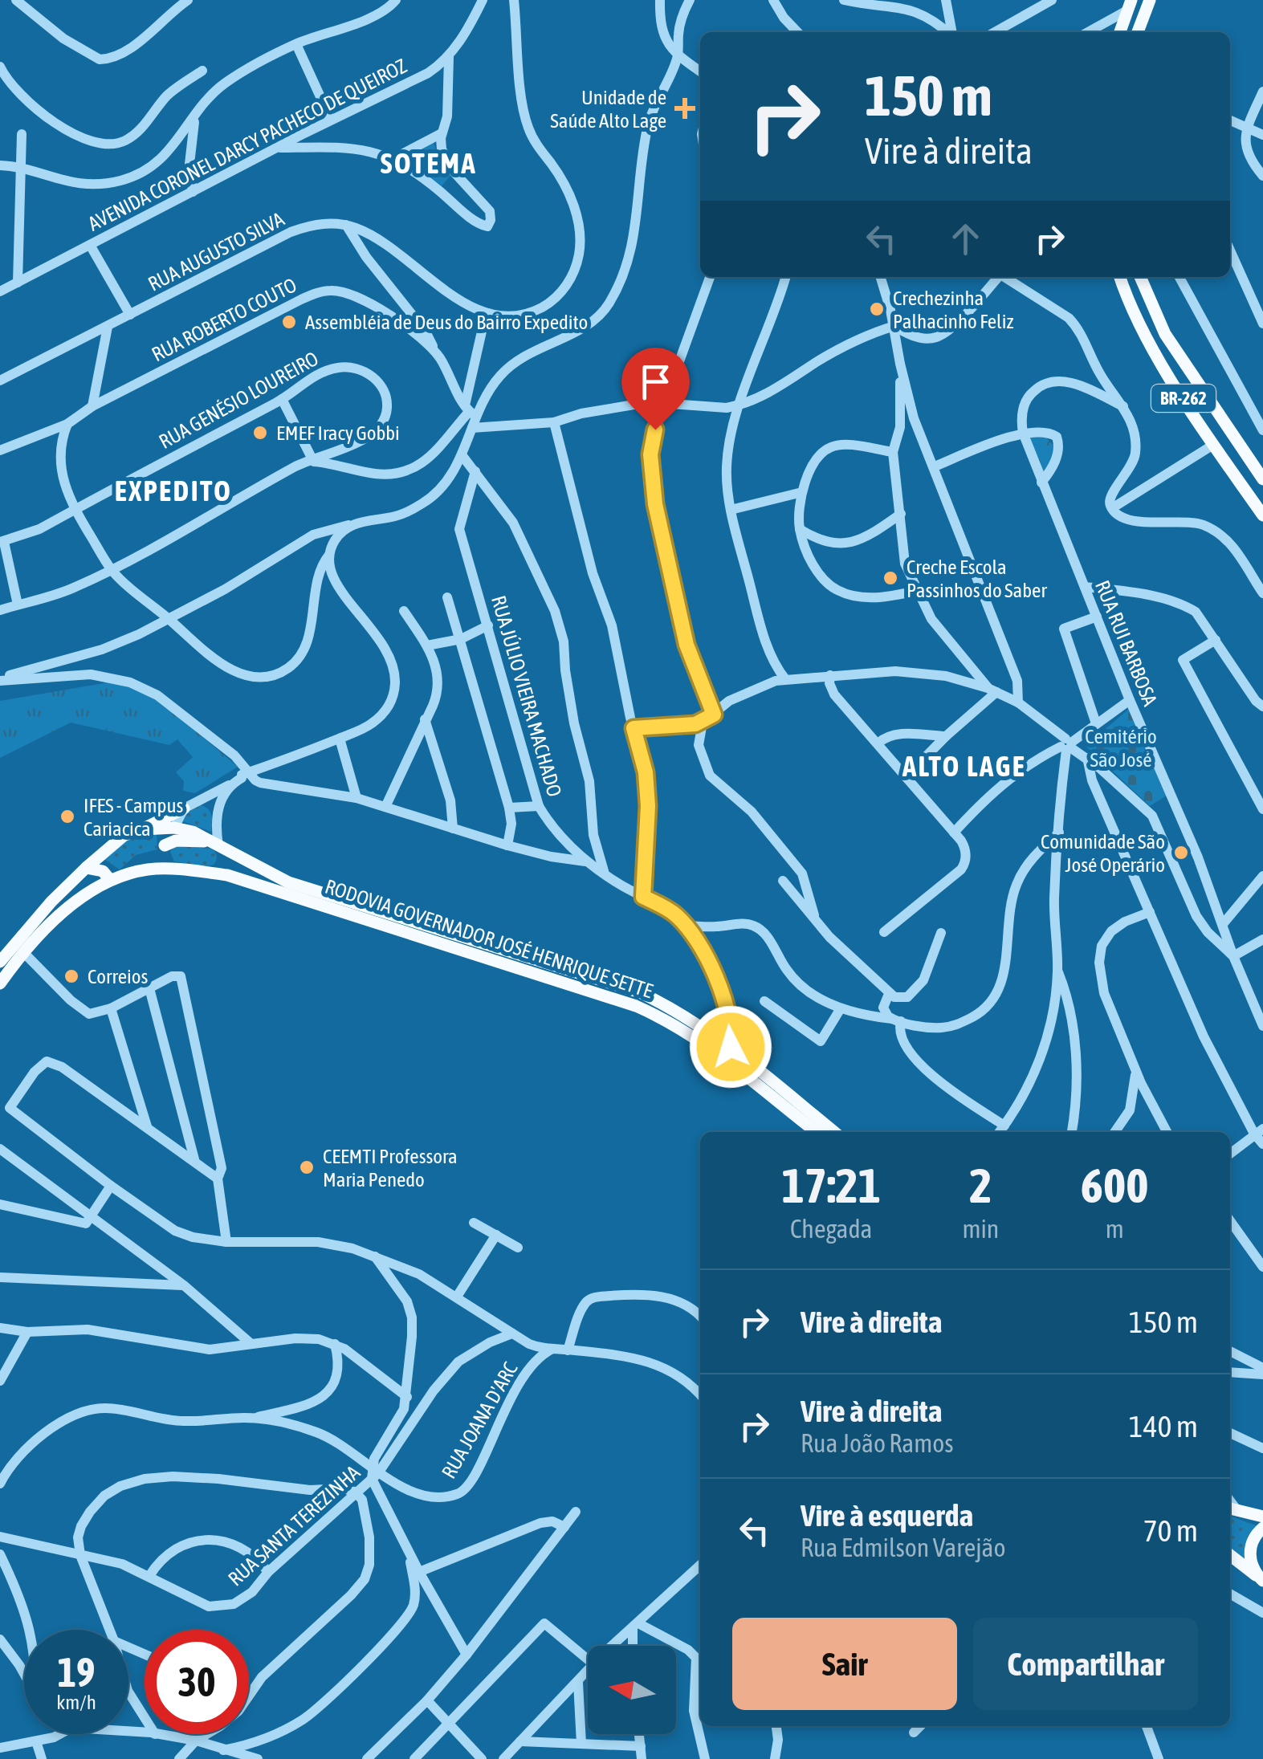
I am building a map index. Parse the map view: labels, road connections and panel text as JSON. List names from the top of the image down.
{
  "streets": {
    "main road": ["BR-262", "RODOVIA GOVERNADOR JOSÉ HENRIQUE SETTE"],
    "street": [
      "AVENIDA CORONEL DARCY PACHECO DE QUEIROZ",
      "RUA AUGUSTO SILVA",
      "RUA ROBERTO COUTO",
      "RUA GENÉSIO LOUREIRO",
      "RUA RUI BARBOSA",
      "RUA JÚLIO VIEIRA MACHADO",
      "RUA JOANA D'ARC",
      "RUA SANTA TEREZINHA"
    ]
  },
  "crossings": [
    ["RUA JÚLIO VIEIRA MACHADO", "RODOVIA GOVERNADOR JOSÉ HENRIQUE SETTE"],
    ["RUA JOANA D'ARC", "RUA SANTA TEREZINHA"]
  ],
  "districts": ["SOTEMA", "EXPEDITO", "ALTO LAGE"],
  "parks": ["Cemitério São José"],
  "places": {
    "health": ["Unidade de Saúde Alto Lage"],
    "other": [
      "Crechezinha Palhacinho Feliz",
      "Assembléia de Deus do Bairro Expedito",
      "EMEF Iracy Gobbi",
      "Creche Escola Passinhos do Saber",
      "IFES - Campus Cariacica",
      "Comunidade São José Operário",
      "Correios",
      "CEEMTI Professora Maria Penedo"
    ]
  },
  "north": "left",
  "page": {
    "turn": ["150 m", "Vire à direita"],
    "eta": [
      "17:21",
      "Chegada",
      "2",
      "min",
      "600",
      "m"
    ],
    "list": [
      {
        "name": "Vire à direita",
        "value": "150 m"
      },
      {
        "name": "Vire à direita",
        "note": "Rua João Ramos",
        "value": "140 m"
      },
      {
        "name": "Vire à esquerda",
        "note": "Rua Edmilson Varejão",
        "value": "70 m"
      }
    ],
    "buttons": ["Sair", "Compartilhar"],
    "speed": "19 km/h",
    "limit": "30"
  }
}
